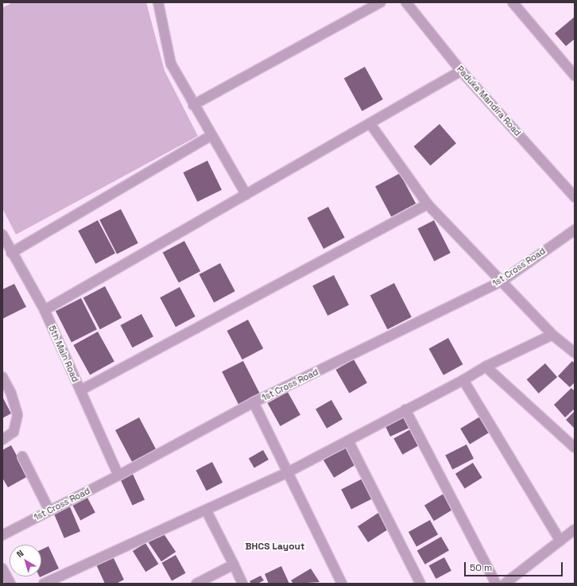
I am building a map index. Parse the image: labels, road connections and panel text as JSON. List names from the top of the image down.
{
  "streets": {
    "street": ["Paduka Mandira Road", "1st Cross Road", "5th Main Road"]
  },
  "crossings": [
    ["1st Cross Road", "5th Main Road"]
  ],
  "districts": ["BHCS Layout"],
  "scale_bar": "50 m",
  "north": "top left"
}
